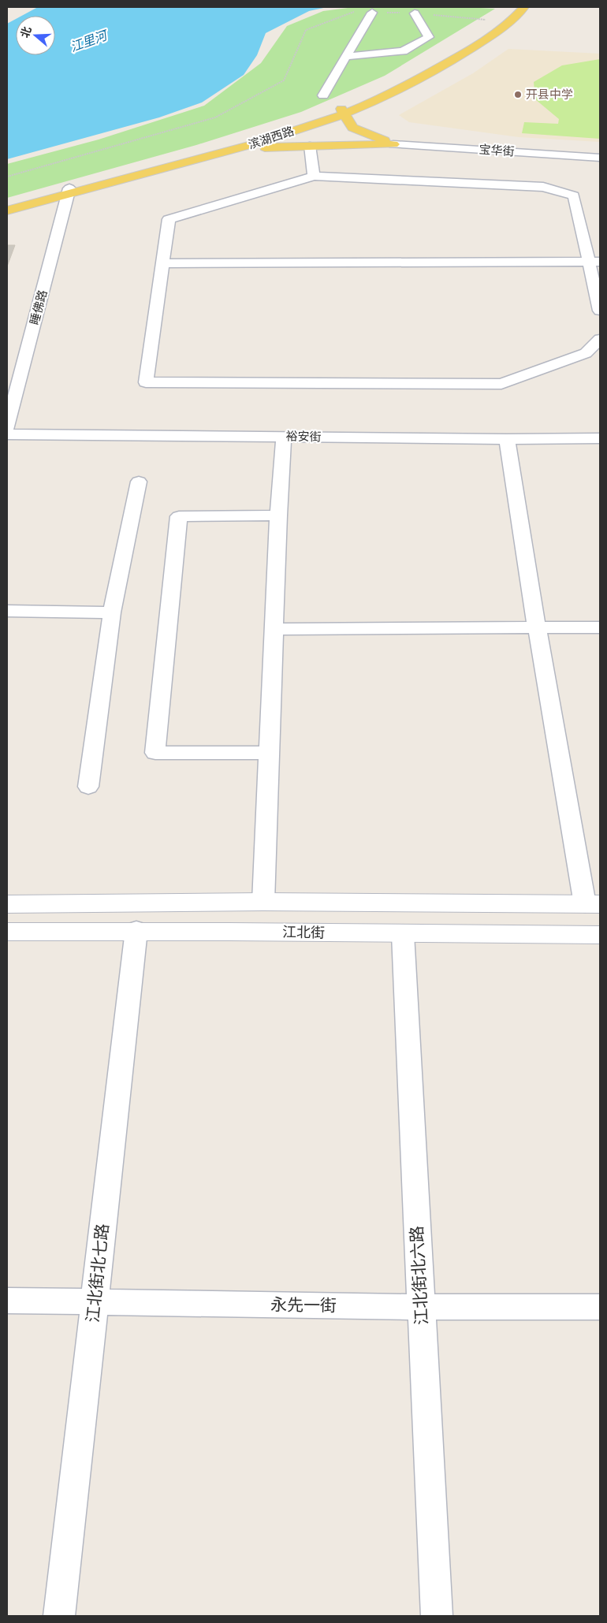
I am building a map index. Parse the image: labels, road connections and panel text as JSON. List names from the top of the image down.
{
  "streets": {
    "main road": ["滨湖西路", "江北街"],
    "street": [
      "宝华街",
      "睡佛路",
      "裕安街",
      "江北街北七路",
      "江北街北六路",
      "永先一街"
    ]
  },
  "crossings": [
    ["滨湖西路", "睡佛路"],
    ["江北街", "江北街北七路"],
    ["江北街", "江北街北六路"],
    ["江北街北七路", "永先一街"],
    ["江北街北六路", "永先一街"]
  ],
  "water": ["江里河"],
  "places": ["开县中学"],
  "north": "left"
}
